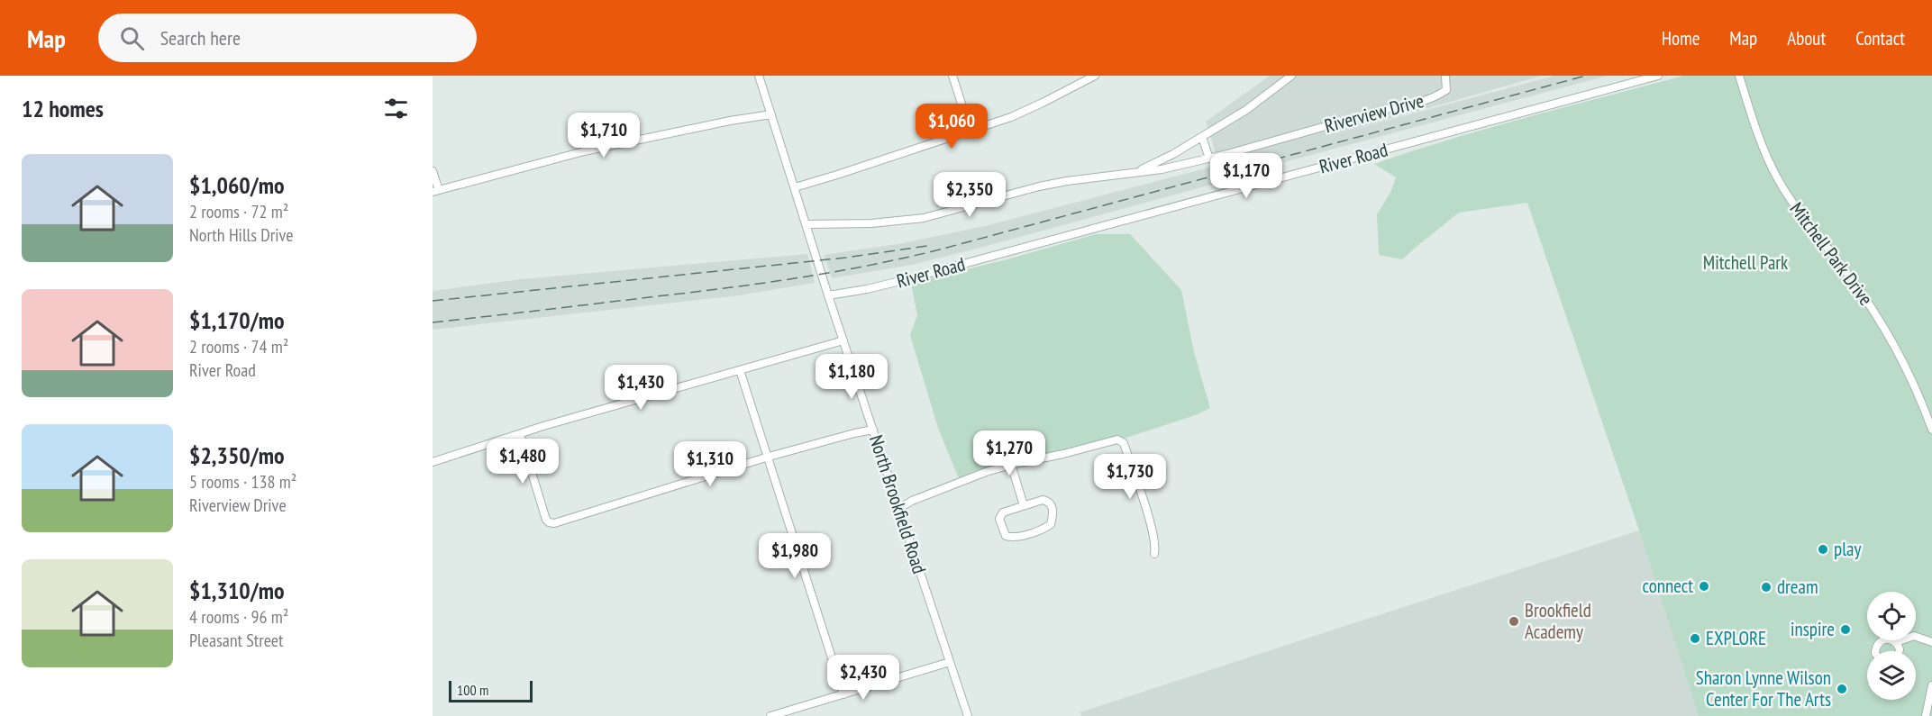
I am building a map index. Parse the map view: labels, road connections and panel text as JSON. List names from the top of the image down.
{
  "streets": {
    "street": [
      "Riverview Drive",
      "River Road",
      "Mitchell Park Drive",
      "North Brookfield Road"
    ]
  },
  "crossings": [
    ["Riverview Drive", "North Brookfield Road"],
    ["River Road", "North Brookfield Road"]
  ],
  "parks": ["Mitchell Park"],
  "places": [
    "play",
    "connect",
    "dream",
    "Brookfield Academy",
    "inspire",
    "EXPLORE",
    "Sharon Lynne Wilson Center For The Arts"
  ],
  "scale_bar": "100 m",
  "page": {
    "header": "Map",
    "search": "Search here",
    "nav": [
      "Home",
      "Map",
      "About",
      "Contact"
    ],
    "heading": "12 homes",
    "price": [
      "$1,060",
      "$1,710",
      "$1,170",
      "$2,350",
      "$1,180",
      "$1,430",
      "$1,270",
      "$1,480",
      "$1,310",
      "$1,730",
      "$1,980",
      "$2,430"
    ],
    "list": [
      {
        "name": "$1,060/mo",
        "note": "2 rooms · 72 m² · North Hills Drive"
      },
      {
        "name": "$1,170/mo",
        "note": "2 rooms · 74 m² · River Road"
      },
      {
        "name": "$2,350/mo",
        "note": "5 rooms · 138 m² · Riverview Drive"
      },
      {
        "name": "$1,310/mo",
        "note": "4 rooms · 96 m² · Pleasant Street"
      }
    ],
    "scale": "100 m"
  }
}
